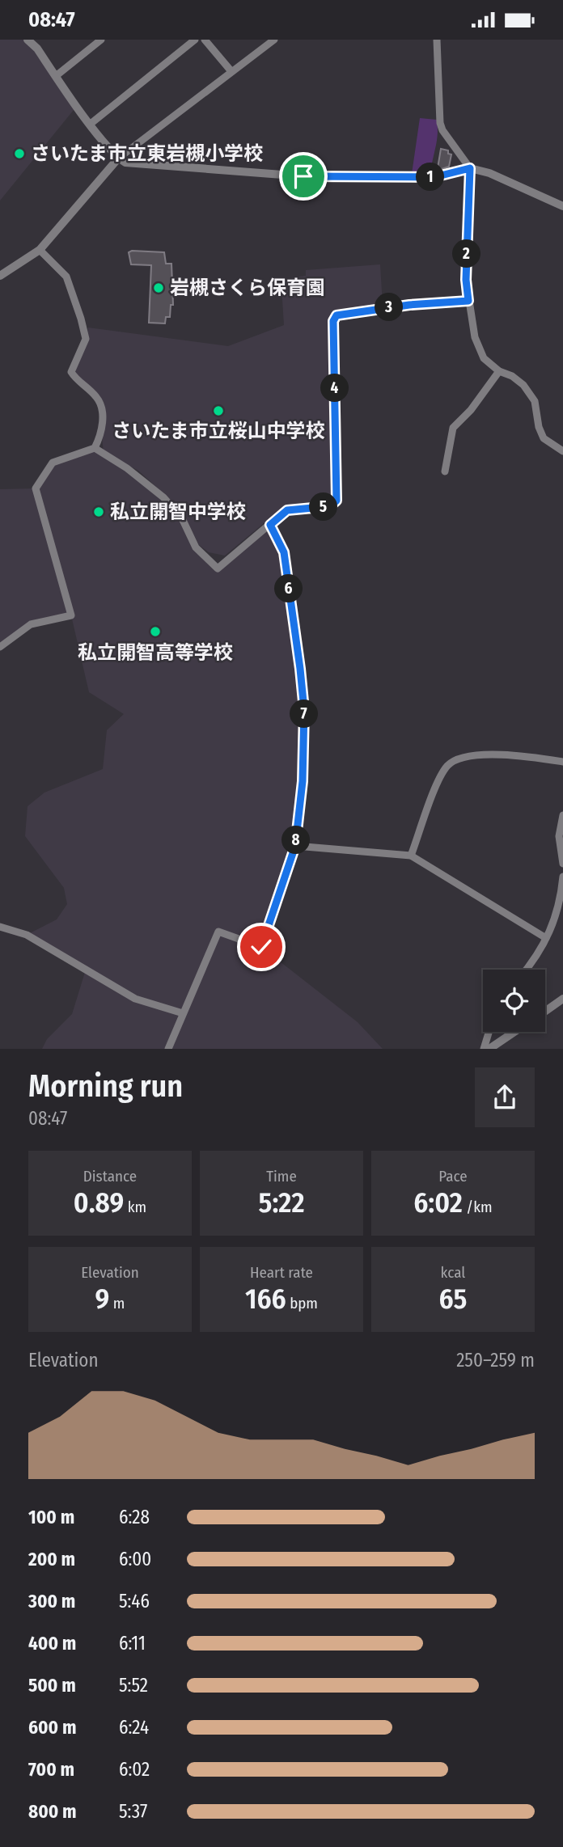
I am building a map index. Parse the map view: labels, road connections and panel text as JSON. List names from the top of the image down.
{
  "places": [
    "さいたま市立東岩槻小学校",
    "岩槻さくら保育園",
    "さいたま市立桜山中学校",
    "私立開智中学校",
    "私立開智高等学校"
  ],
  "page": {
    "status": "08:47",
    "pins": [
      "1",
      "2",
      "3",
      "4",
      "5",
      "6",
      "7",
      "8"
    ],
    "heading": ["Morning run", "08:47"],
    "stats": [
      ["Distance", "0.89 km"],
      ["Time", "5:22"],
      ["Pace", "6:02 /km"],
      ["Elevation", "9 m"],
      ["Heart rate", "166 bpm"],
      ["kcal", "65"]
    ],
    "chart": ["Elevation", "250–259 m"],
    "list": [
      {
        "name": "100 m",
        "note": "6:28"
      },
      {
        "name": "200 m",
        "note": "6:00"
      },
      {
        "name": "300 m",
        "note": "5:46"
      },
      {
        "name": "400 m",
        "note": "6:11"
      },
      {
        "name": "500 m",
        "note": "5:52"
      },
      {
        "name": "600 m",
        "note": "6:24"
      },
      {
        "name": "700 m",
        "note": "6:02"
      },
      {
        "name": "800 m",
        "note": "5:37"
      }
    ]
  }
}
